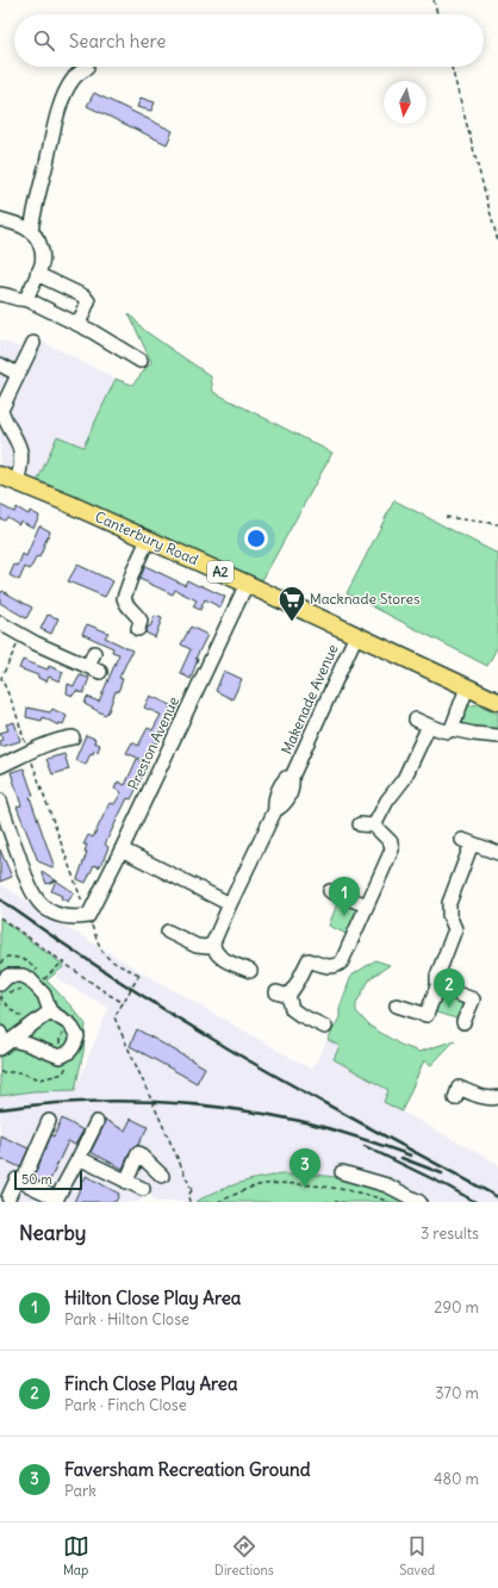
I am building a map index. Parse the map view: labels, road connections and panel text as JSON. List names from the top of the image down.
{
  "streets": {
    "main road": ["Canterbury Road", "A2"],
    "street": ["Makenade Avenue", "Preston Avenue"]
  },
  "crossings": [
    ["Canterbury Road", "Makenade Avenue"],
    ["Canterbury Road", "Preston Avenue"]
  ],
  "places": {
    "supermarket": ["Macknade Stores"]
  },
  "scale_bar": "50 m",
  "north": "bottom",
  "page": {
    "search": "Search here",
    "pins": ["1", "2", "3"],
    "scale": "50 m",
    "heading": ["Nearby", "3 results"],
    "list": [
      {
        "mark": "1",
        "name": "Hilton Close Play Area",
        "note": "Park · Hilton Close",
        "value": "290 m"
      },
      {
        "mark": "2",
        "name": "Finch Close Play Area",
        "note": "Park · Finch Close",
        "value": "370 m"
      },
      {
        "mark": "3",
        "name": "Faversham Recreation Ground",
        "note": "Park",
        "value": "480 m"
      }
    ],
    "nav": ["Map", "Directions", "Saved"]
  }
}
